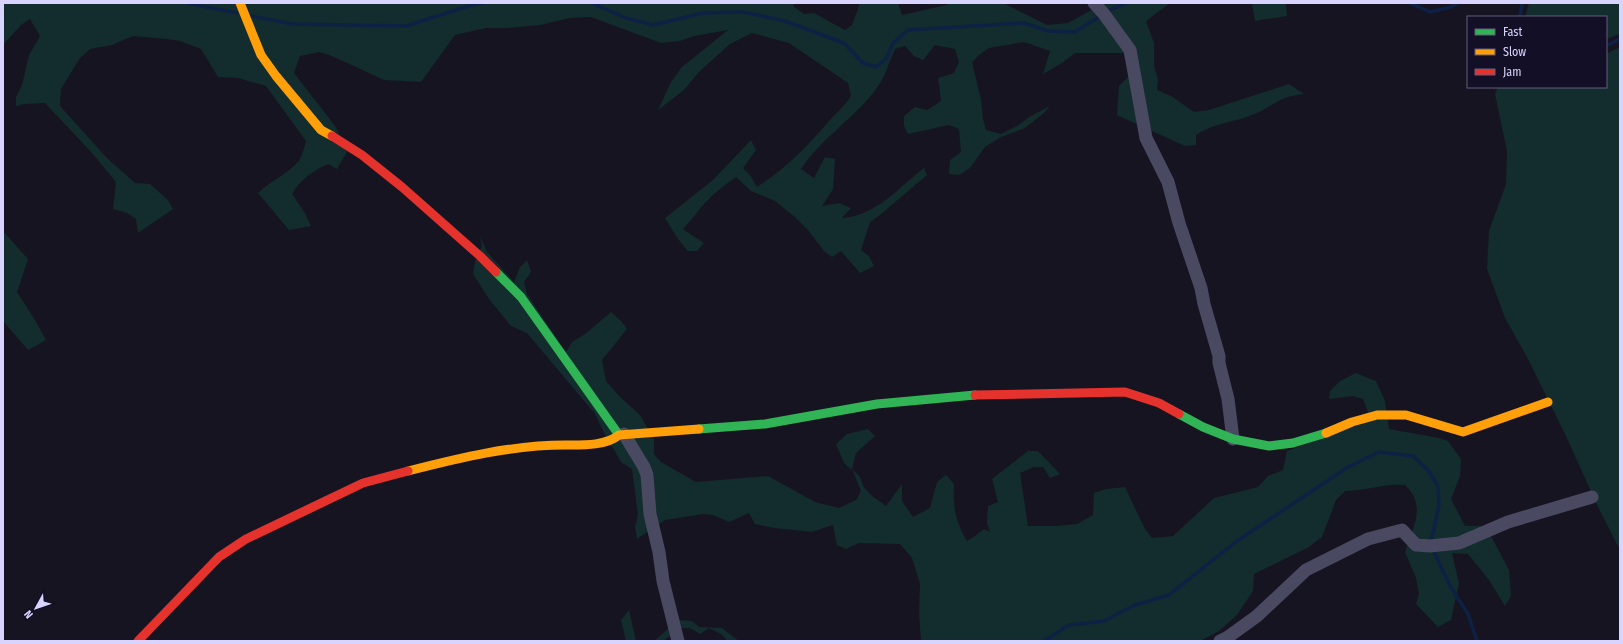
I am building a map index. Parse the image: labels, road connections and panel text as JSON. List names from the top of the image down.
{
  "legend": ["Fast", "Slow", "Jam"],
  "north": "bottom left"
}
